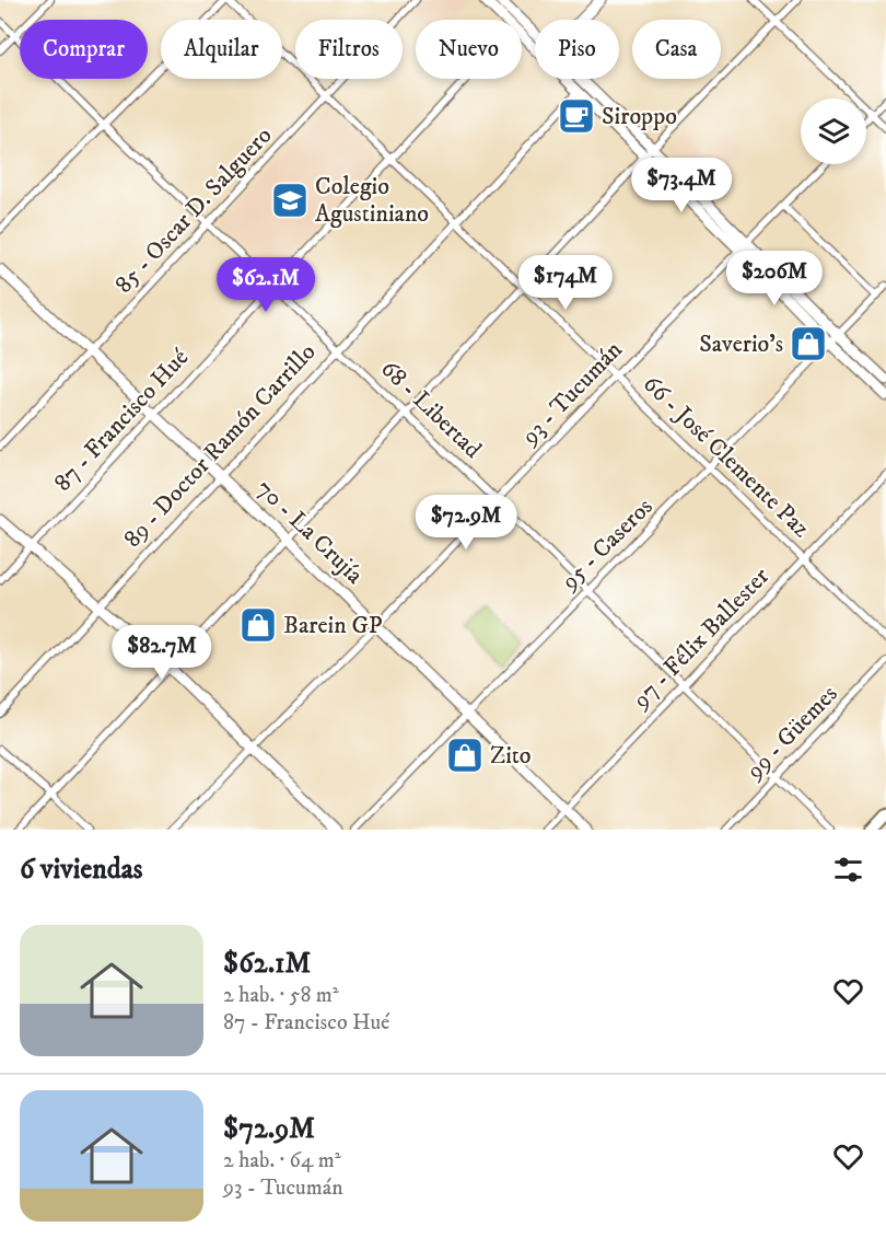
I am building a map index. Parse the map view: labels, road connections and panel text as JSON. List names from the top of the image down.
{
  "streets": {
    "street": [
      "85 - Oscar D. Salguero",
      "93 - Tucumán",
      "68 - Libertad",
      "87 - Francisco Hué",
      "89 - Doctor Ramón Carrillo",
      "66 - José Clemente Paz",
      "70 - La Crujía",
      "95 - Caseros",
      "97 - Félix Ballester",
      "99 - Güemes"
    ]
  },
  "crossings": [
    ["85 - Oscar D. Salguero", "68 - Libertad"],
    ["85 - Oscar D. Salguero", "66 - José Clemente Paz"],
    ["85 - Oscar D. Salguero", "70 - La Crujía"],
    ["93 - Tucumán", "68 - Libertad"],
    ["93 - Tucumán", "66 - José Clemente Paz"],
    ["93 - Tucumán", "70 - La Crujía"],
    ["68 - Libertad", "87 - Francisco Hué"],
    ["68 - Libertad", "89 - Doctor Ramón Carrillo"],
    ["68 - Libertad", "95 - Caseros"],
    ["68 - Libertad", "97 - Félix Ballester"],
    ["68 - Libertad", "99 - Güemes"],
    ["87 - Francisco Hué", "66 - José Clemente Paz"],
    ["87 - Francisco Hué", "70 - La Crujía"],
    ["89 - Doctor Ramón Carrillo", "66 - José Clemente Paz"],
    ["89 - Doctor Ramón Carrillo", "70 - La Crujía"],
    ["66 - José Clemente Paz", "95 - Caseros"],
    ["66 - José Clemente Paz", "97 - Félix Ballester"],
    ["70 - La Crujía", "95 - Caseros"],
    ["70 - La Crujía", "97 - Félix Ballester"]
  ],
  "places": {
    "cafe": ["Siroppo"],
    "school or university": ["Colegio Agustiniano"],
    "shop": ["Saverio's", "Barein GP", "Zito"]
  },
  "page": {
    "chip": [
      "Comprar",
      "Alquilar",
      "Filtros",
      "Nuevo",
      "Piso",
      "Casa"
    ],
    "price": [
      "$73.4M",
      "$206M",
      "$174M",
      "$62.1M",
      "$72.9M",
      "$82.7M"
    ],
    "heading": "6 viviendas",
    "list": [
      {
        "name": "$62.1M",
        "note": "2 hab. · 58 m² · 87 - Francisco Hué"
      },
      {
        "name": "$72.9M",
        "note": "2 hab. · 64 m² · 93 - Tucumán"
      }
    ]
  }
}
